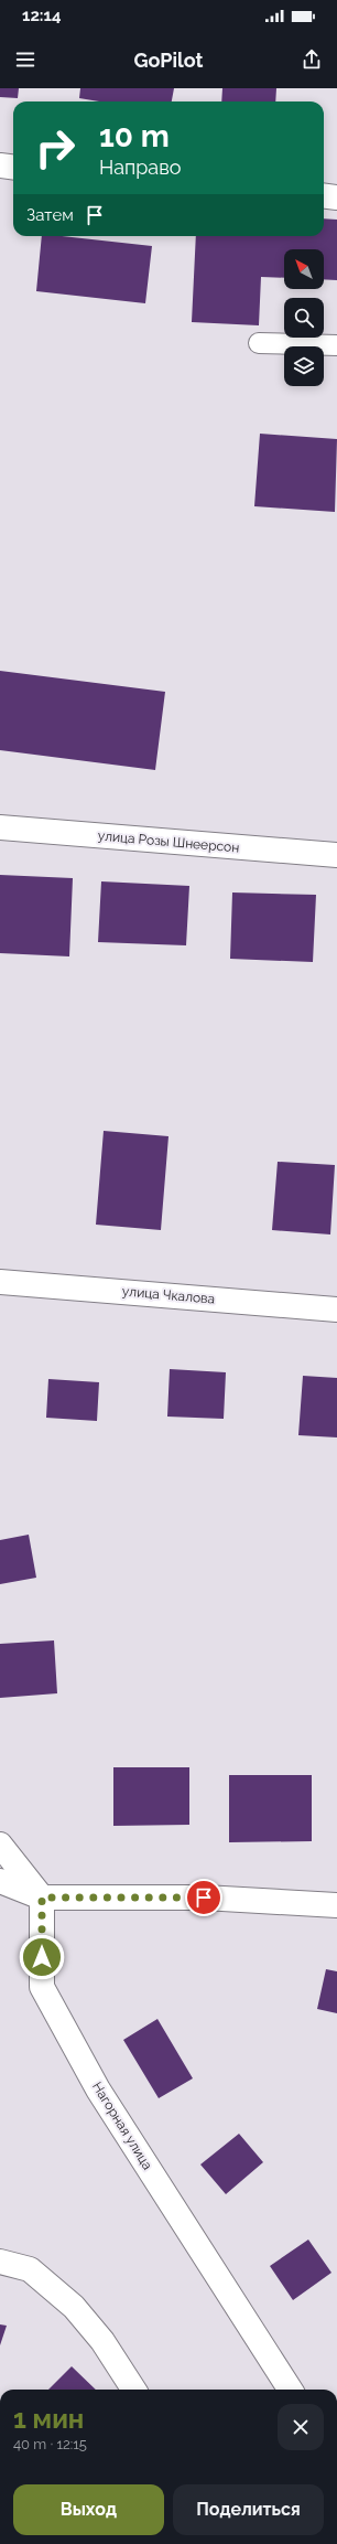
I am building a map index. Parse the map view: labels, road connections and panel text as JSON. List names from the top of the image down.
{
  "streets": {
    "street": ["улица Розы Шнеерсон", "улица Чкалова", "Нагорная улица"]
  },
  "north": "top left",
  "page": {
    "status": "12:14",
    "header": "GoPilot",
    "turn": ["10 m", "Направо"],
    "then": "Затем",
    "heading": ["1 мин", "40 m · 12:15"],
    "buttons": ["Выход", "Поделиться"]
  }
}
